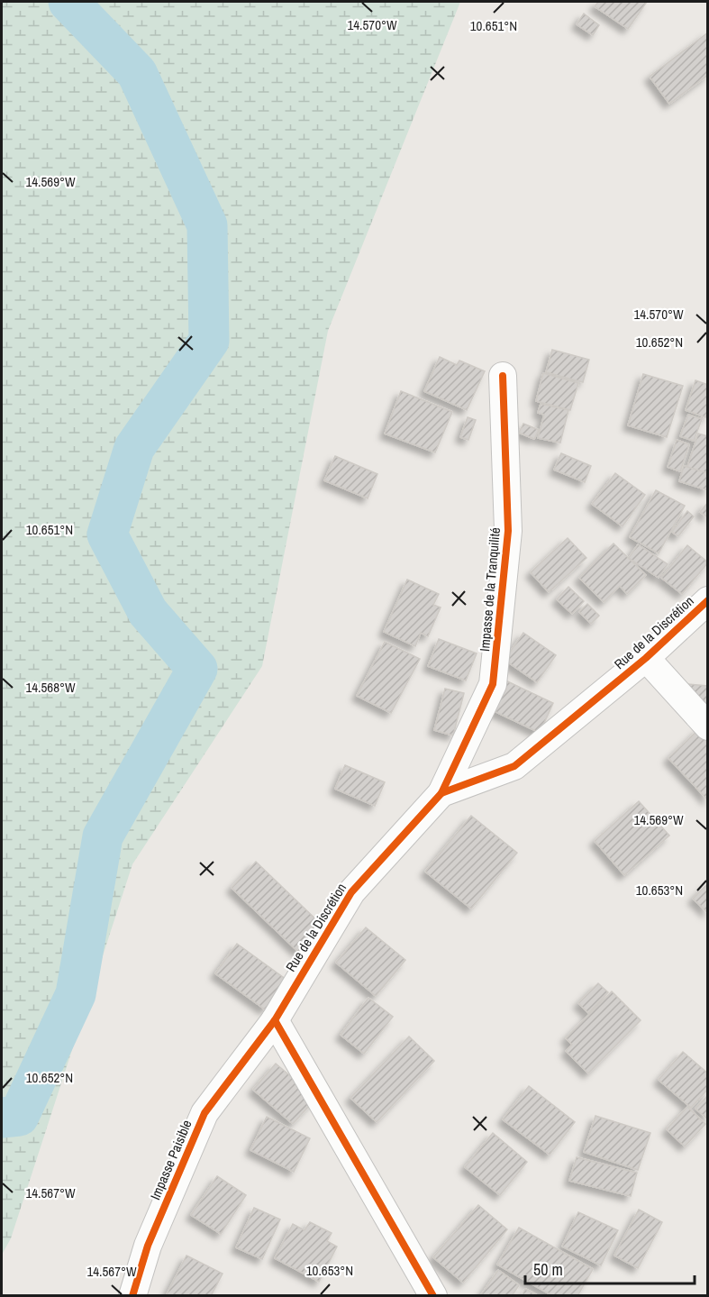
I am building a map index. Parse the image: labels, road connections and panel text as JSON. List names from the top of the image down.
{
  "streets": {
    "street": ["Impasse de la Tranquilité", "Rue de la Discrétion", "Impasse Paisible"]
  },
  "crossings": [
    ["Impasse de la Tranquilité", "Rue de la Discrétion"],
    ["Rue de la Discrétion", "Impasse Paisible"]
  ],
  "scale_bar": "50 m",
  "coordinates": [
    "14.570°W",
    "10.651°N",
    "14.569°W",
    "10.652°N",
    "14.568°W",
    "10.653°N",
    "14.567°W"
  ]
}
